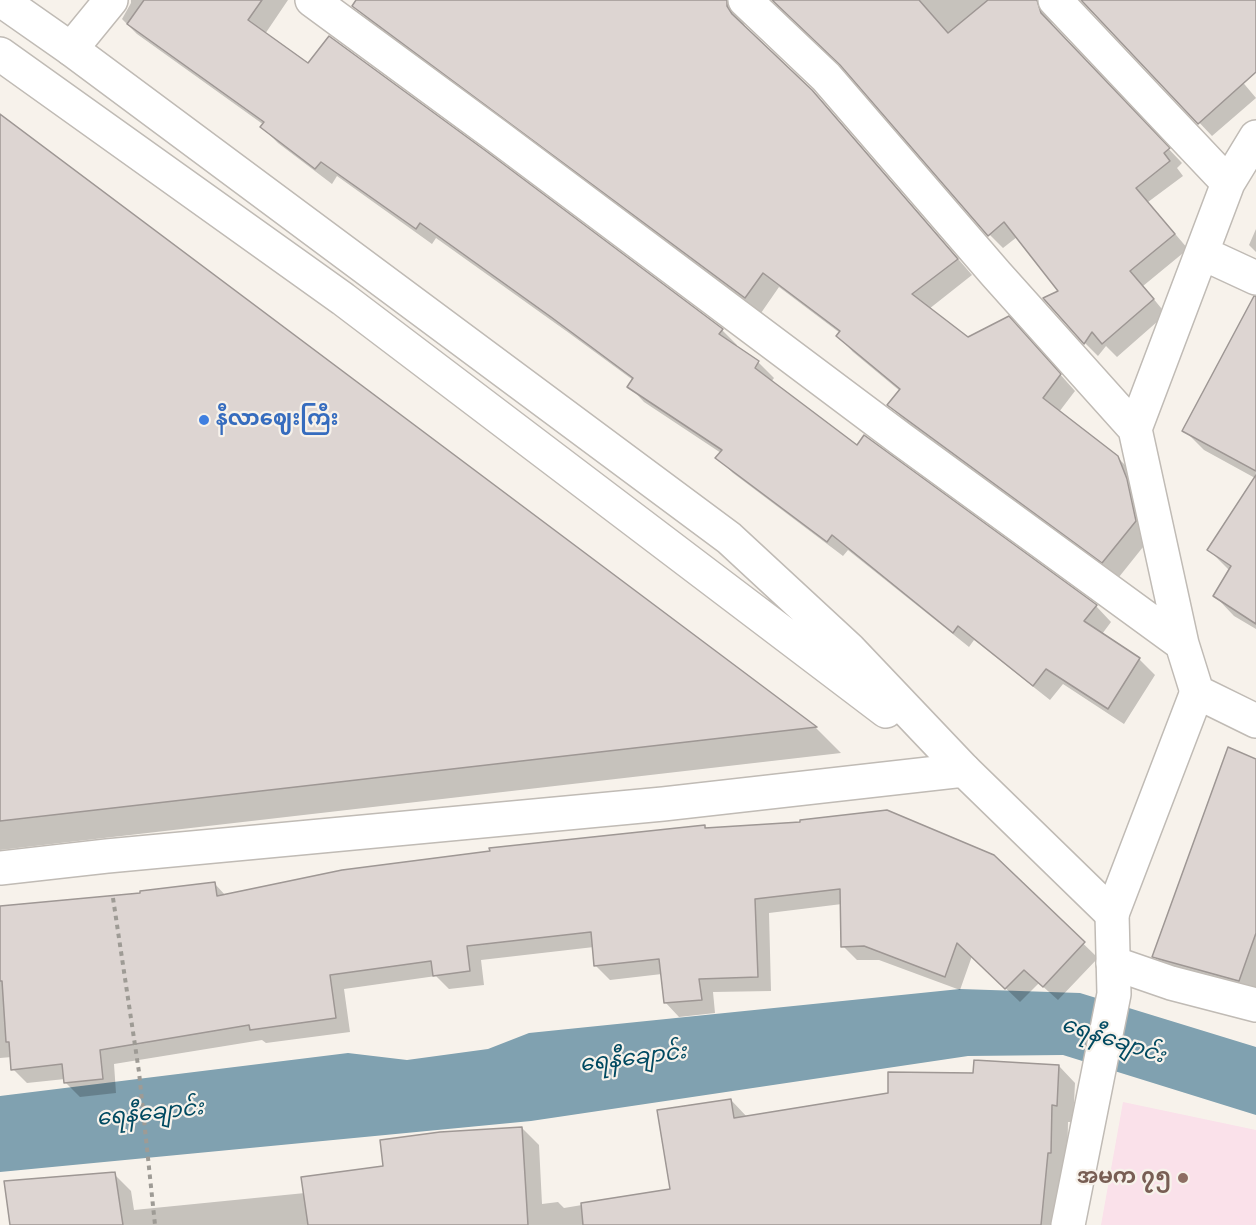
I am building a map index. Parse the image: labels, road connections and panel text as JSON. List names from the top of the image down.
{
  "water": ["ရေနီချောင်း"],
  "places": ["နီလာ‌ဈေးကြီး", "အမက ၇၅"]
}
